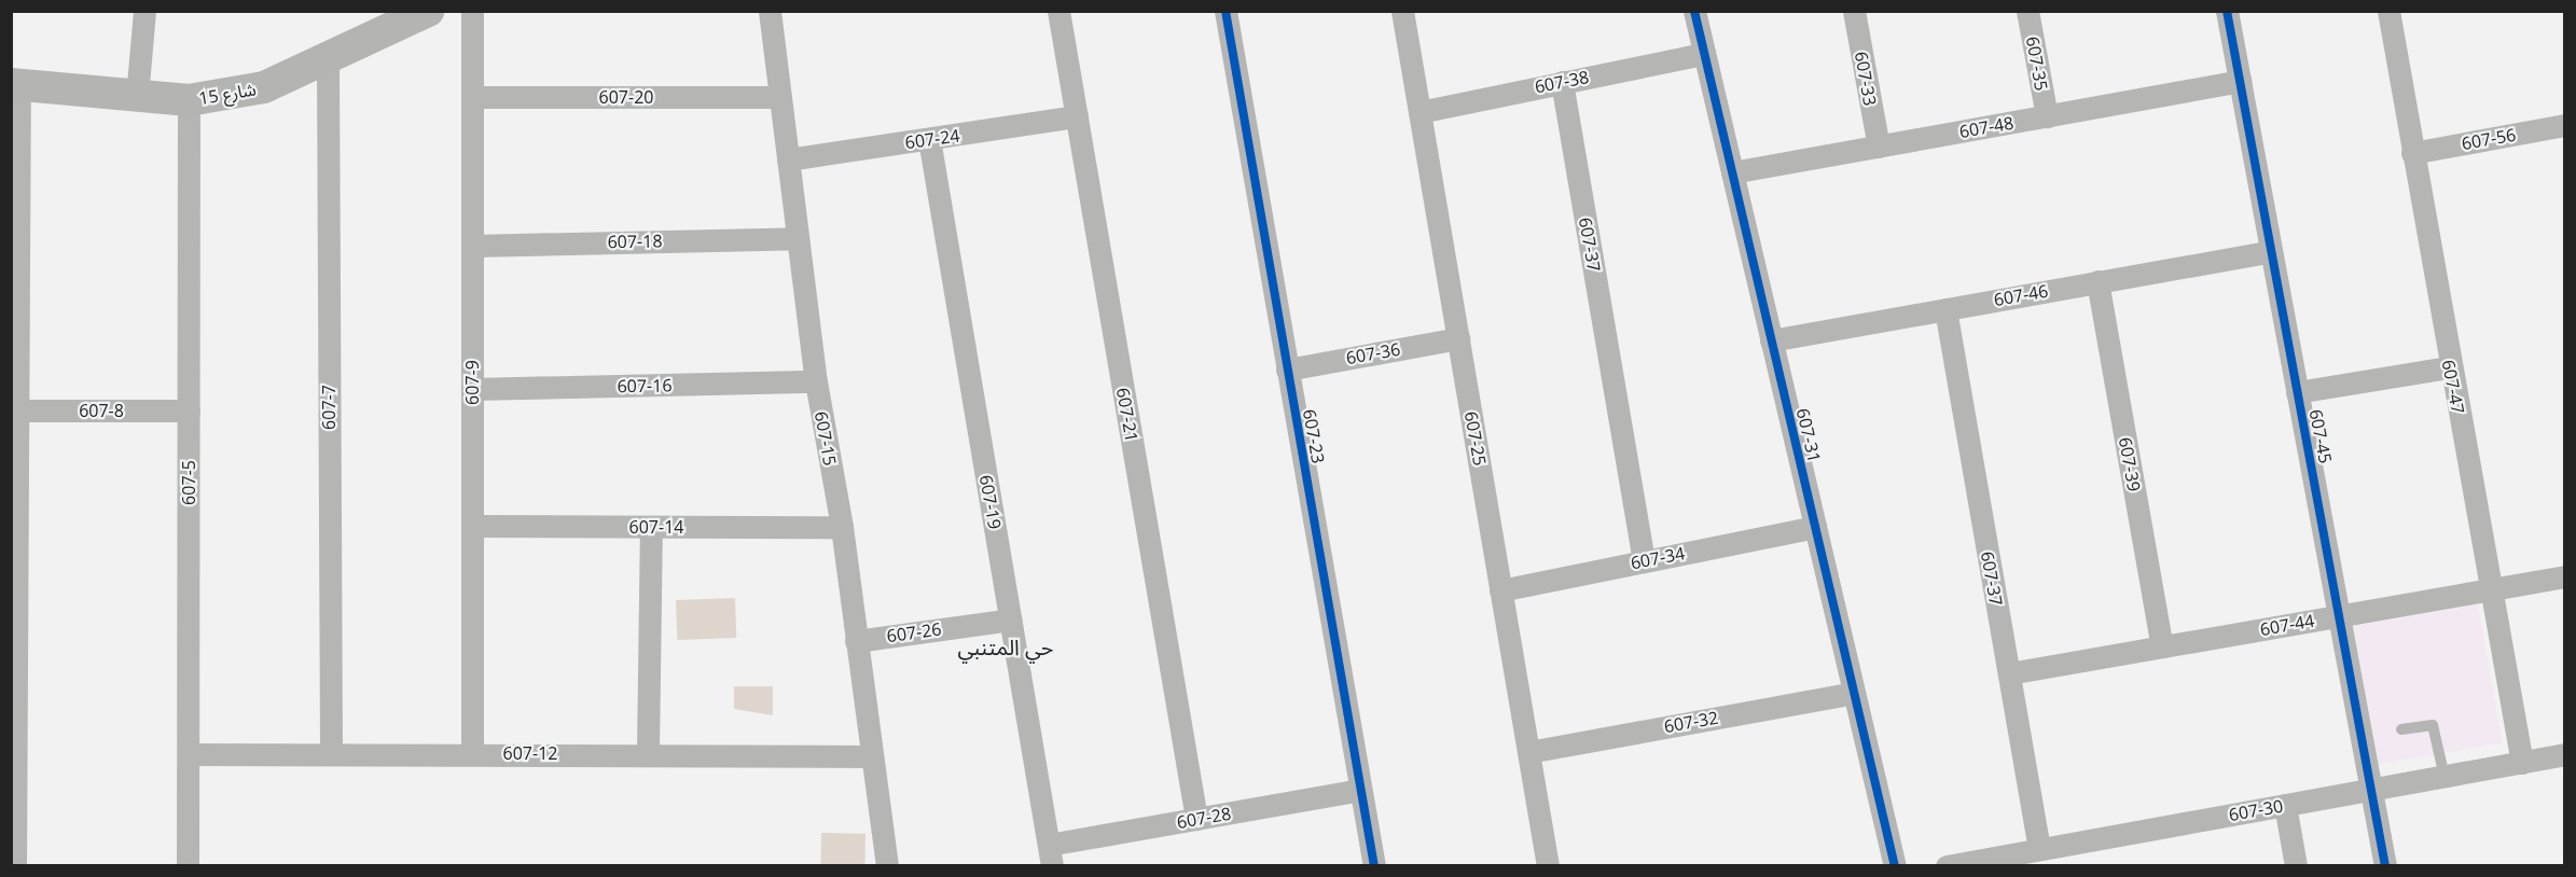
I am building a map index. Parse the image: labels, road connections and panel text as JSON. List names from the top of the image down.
{
  "streets": {
    "street": [
      "607-35",
      "607-33",
      "607-38",
      "شارع 15",
      "607-20",
      "607-48",
      "607-24",
      "607-56",
      "607-18",
      "607-37",
      "607-46",
      "607-36",
      "607-9",
      "607-16",
      "607-47",
      "607-7",
      "607-8",
      "607-21",
      "607-31",
      "607-23",
      "607-45",
      "607-15",
      "607-25",
      "607-39",
      "607-5",
      "607-19",
      "607-14",
      "607-34",
      "607-44",
      "607-26",
      "607-32",
      "607-12",
      "607-30",
      "607-28"
    ]
  },
  "crossings": [
    ["607-35", "607-48"],
    ["607-33", "607-48"],
    ["607-38", "607-37"],
    ["607-38", "607-31"],
    ["607-38", "607-25"],
    ["شارع 15", "607-7"],
    ["شارع 15", "607-5"],
    ["607-20", "607-9"],
    ["607-20", "607-15"],
    ["607-48", "607-31"],
    ["607-48", "607-45"],
    ["607-24", "607-21"],
    ["607-24", "607-15"],
    ["607-24", "607-19"],
    ["607-56", "607-47"],
    ["607-18", "607-9"],
    ["607-18", "607-15"],
    ["607-37", "607-46"],
    ["607-37", "607-34"],
    ["607-37", "607-44"],
    ["607-37", "607-30"],
    ["607-46", "607-31"],
    ["607-46", "607-45"],
    ["607-46", "607-39"],
    ["607-36", "607-23"],
    ["607-36", "607-25"],
    ["607-9", "607-16"],
    ["607-9", "607-14"],
    ["607-9", "607-12"],
    ["607-16", "607-15"],
    ["607-47", "607-44"],
    ["607-47", "607-30"],
    ["607-7", "607-12"],
    ["607-8", "607-5"],
    ["607-21", "607-28"],
    ["607-31", "607-34"],
    ["607-31", "607-32"],
    ["607-23", "607-28"],
    ["607-45", "607-44"],
    ["607-45", "607-30"],
    ["607-15", "607-14"],
    ["607-15", "607-26"],
    ["607-15", "607-12"],
    ["607-25", "607-34"],
    ["607-25", "607-32"],
    ["607-39", "607-44"],
    ["607-5", "607-12"],
    ["607-19", "607-26"],
    ["607-19", "607-28"]
  ],
  "districts": ["حي المتنبي"]
}
